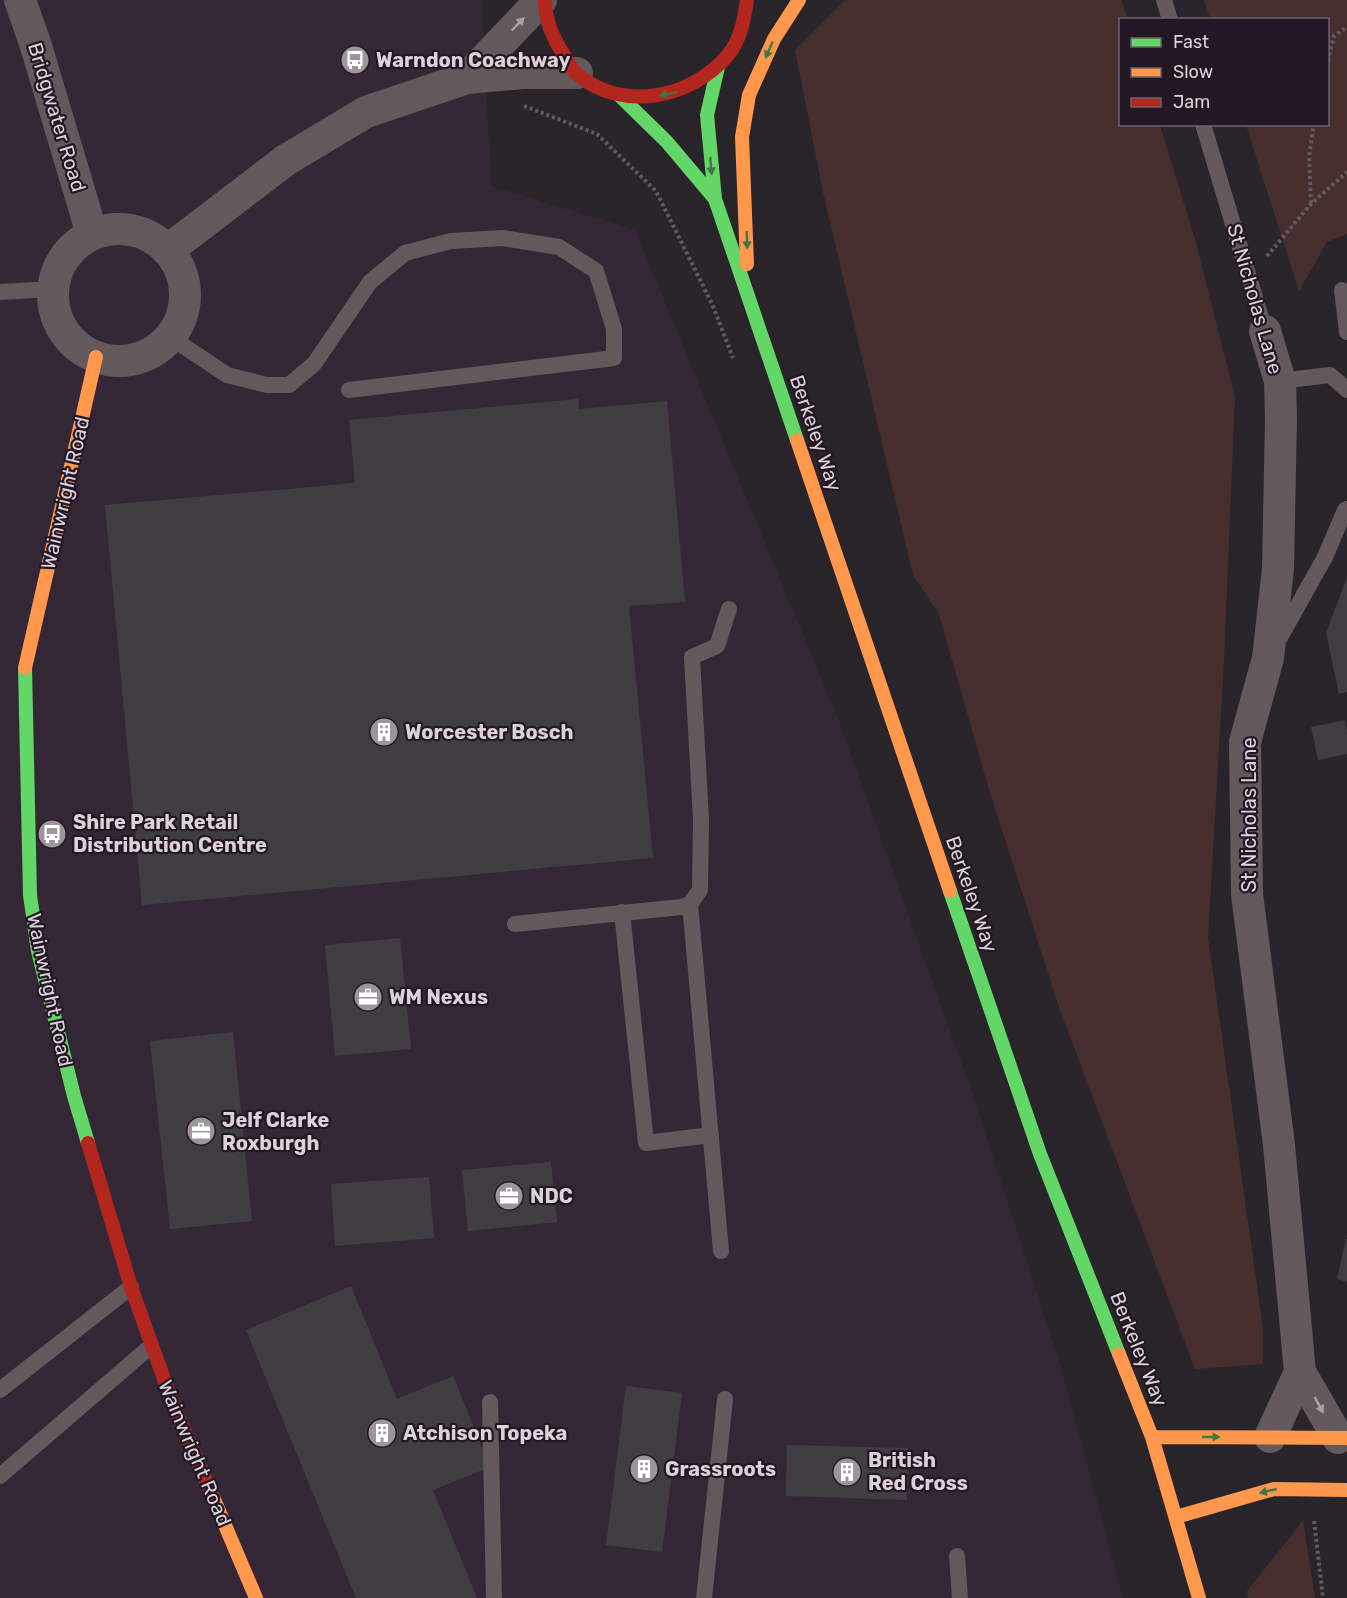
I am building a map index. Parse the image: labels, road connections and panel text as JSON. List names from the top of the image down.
{
  "streets": {
    "main road": ["Berkeley Way", "Wainwright Road"],
    "street": ["Bridgwater Road", "St Nicholas Lane"]
  },
  "crossings": [
    ["Bridgwater Road", "Wainwright Road"]
  ],
  "places": {
    "bus stop": ["Warndon Coachway", "Shire Park Retail Distribution Centre"],
    "building": [
      "Worcester Bosch",
      "Atchison Topeka",
      "Grassroots",
      "British Red Cross"
    ],
    "office": ["WM Nexus", "Jelf Clarke Roxburgh", "NDC"]
  },
  "legend": ["Fast", "Slow", "Jam"]
}
